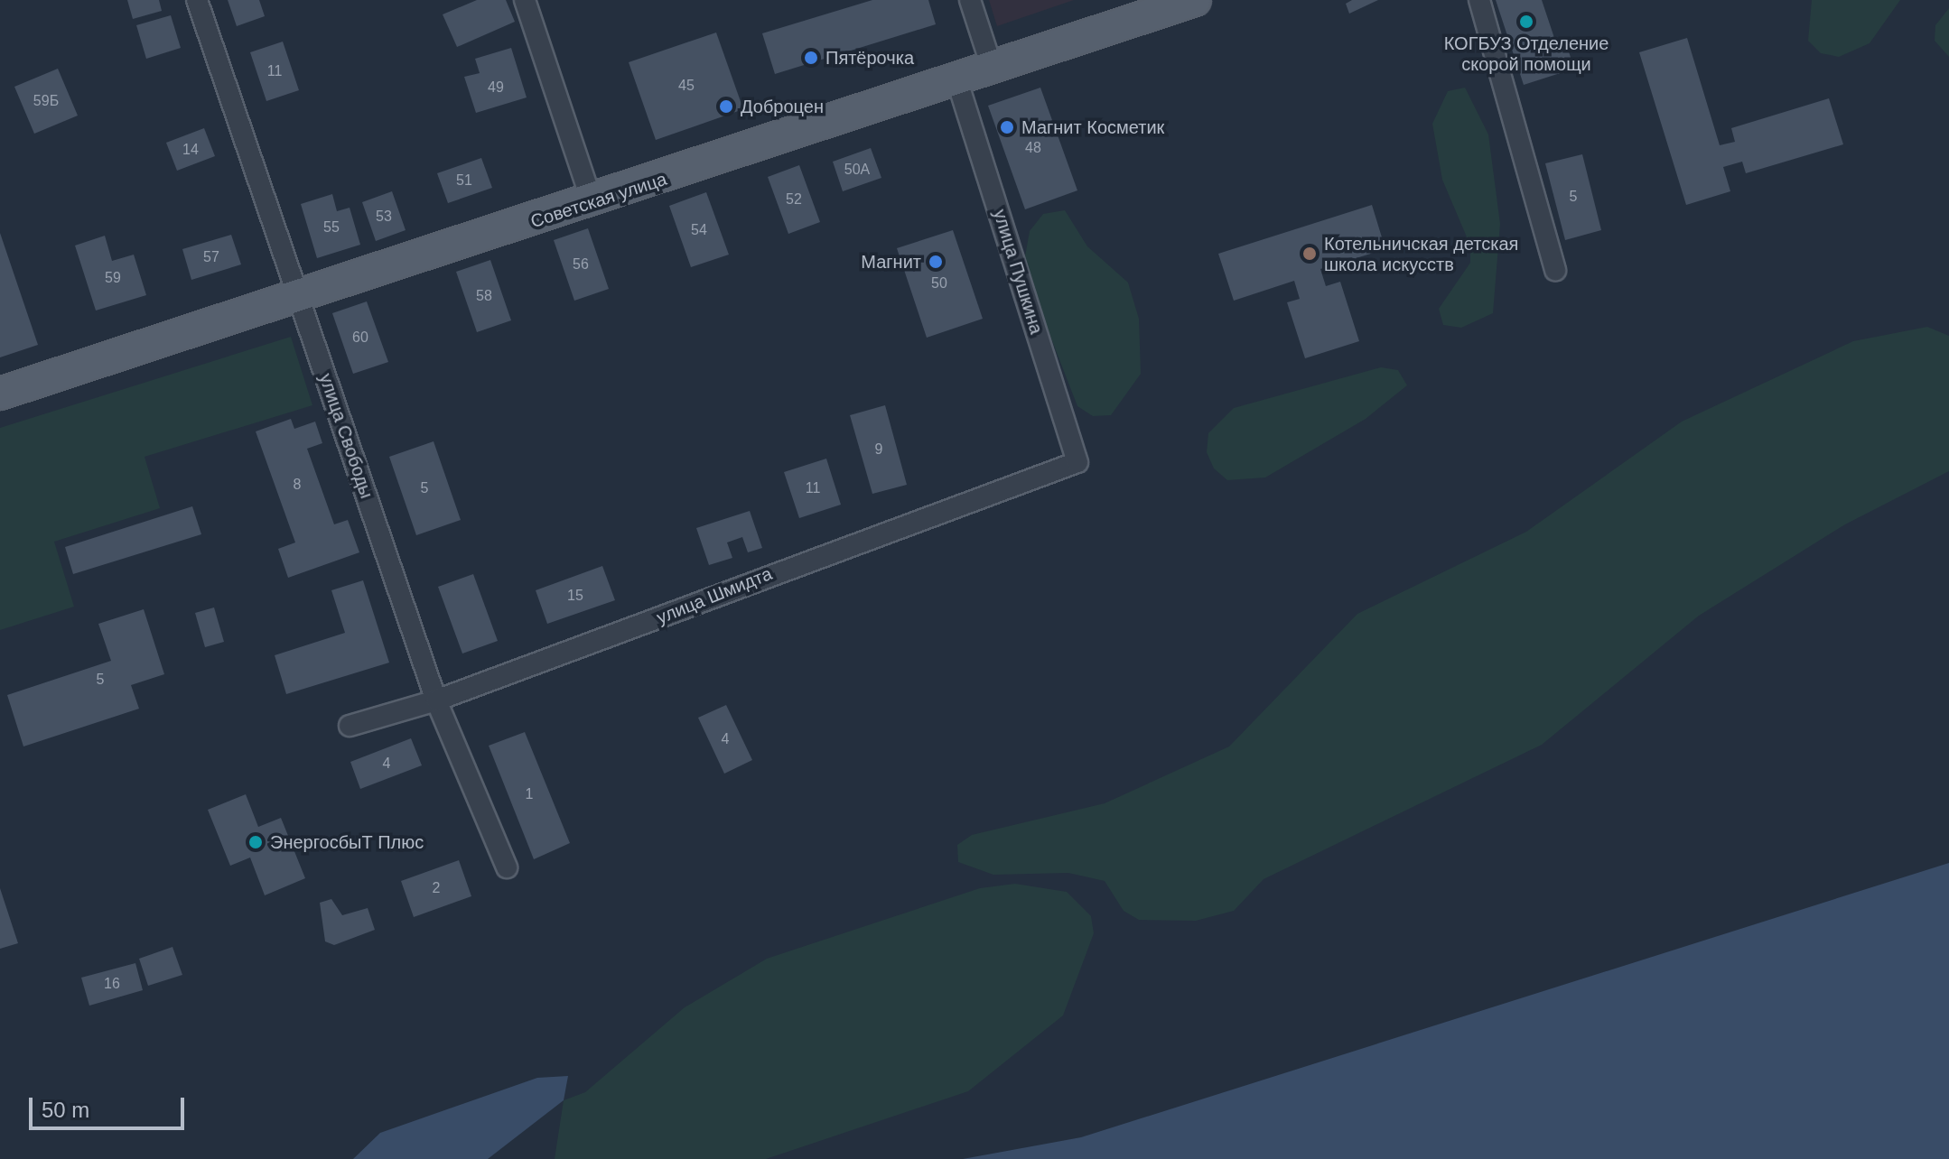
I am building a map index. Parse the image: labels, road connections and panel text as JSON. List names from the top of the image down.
{
  "streets": {
    "main road": ["Советская улица"],
    "street": ["улица Пушкина", "улица Свободы", "улица Шмидта"]
  },
  "crossings": [
    ["Советская улица", "улица Пушкина"],
    ["Советская улица", "улица Свободы"],
    ["улица Пушкина", "улица Шмидта"],
    ["улица Свободы", "улица Шмидта"]
  ],
  "places": [
    "КОГБУЗ Отделение скорой помощи",
    "Пятёрочка",
    "Доброцен",
    "Магнит Косметик",
    "Котельничская детская школа искусств",
    "Магнит",
    "ЭнергосбыТ Плюс"
  ],
  "house_numbers": [
    "11",
    "45",
    "49",
    "59Б",
    "48",
    "14",
    "50А",
    "51",
    "5",
    "52",
    "53",
    "55",
    "54",
    "57",
    "56",
    "59",
    "50",
    "58",
    "60",
    "9",
    "8",
    "5",
    "11",
    "15",
    "5",
    "4",
    "4",
    "1",
    "2",
    "16"
  ],
  "scale_bar": "50 m"
}
